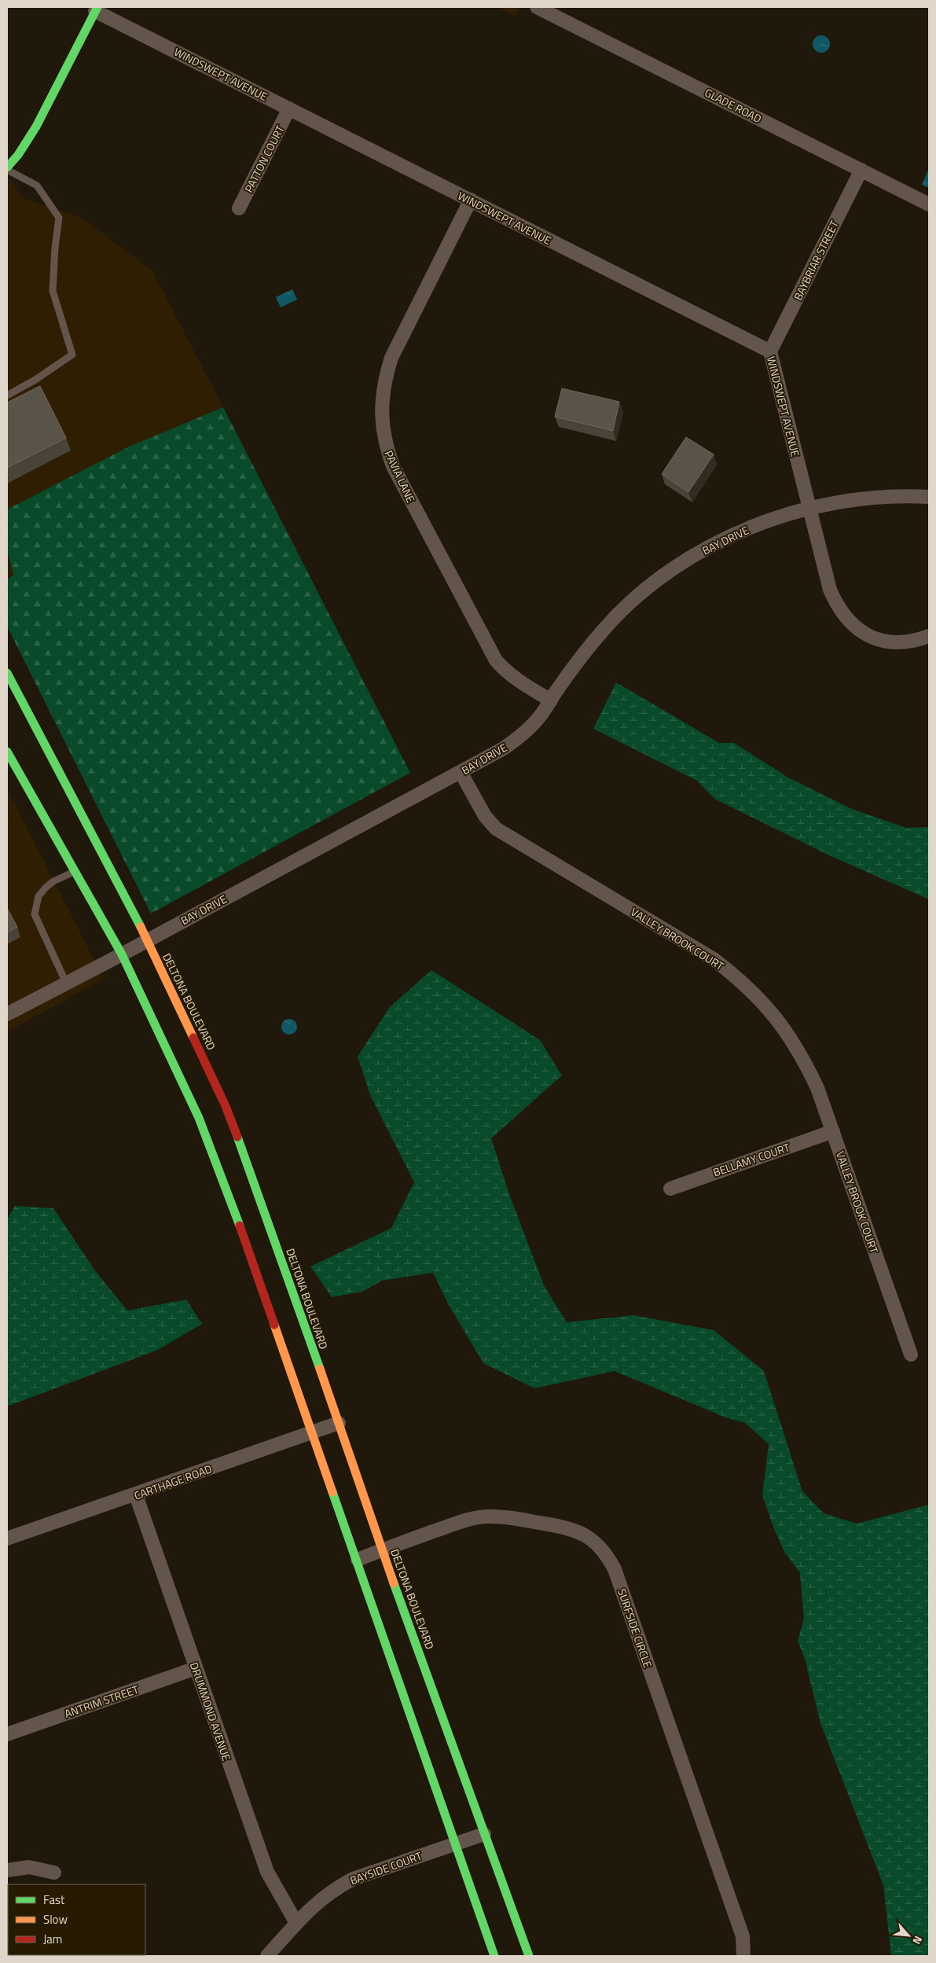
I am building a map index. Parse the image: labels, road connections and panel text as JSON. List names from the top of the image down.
{
  "streets": {
    "main road": ["DELTONA BOULEVARD"],
    "street": [
      "WINDSWEPT AVENUE",
      "GLADE ROAD",
      "PATTON COURT",
      "BAYBRIAR STREET",
      "PAVIA LANE",
      "BAY DRIVE",
      "VALLEY BROOK COURT",
      "BELLAMY COURT",
      "CARTHAGE ROAD",
      "SURFSIDE CIRCLE",
      "ANTRIM STREET",
      "DRUMMOND AVENUE",
      "BAYSIDE COURT"
    ]
  },
  "crossings": [
    ["WINDSWEPT AVENUE", "PATTON COURT"],
    ["WINDSWEPT AVENUE", "BAYBRIAR STREET"],
    ["WINDSWEPT AVENUE", "PAVIA LANE"],
    ["WINDSWEPT AVENUE", "BAY DRIVE"],
    ["GLADE ROAD", "BAYBRIAR STREET"],
    ["PAVIA LANE", "BAY DRIVE"],
    ["BAY DRIVE", "VALLEY BROOK COURT"],
    ["BAY DRIVE", "DELTONA BOULEVARD"],
    ["VALLEY BROOK COURT", "BELLAMY COURT"],
    ["DELTONA BOULEVARD", "CARTHAGE ROAD"],
    ["DELTONA BOULEVARD", "SURFSIDE CIRCLE"],
    ["DELTONA BOULEVARD", "BAYSIDE COURT"],
    ["CARTHAGE ROAD", "DRUMMOND AVENUE"],
    ["ANTRIM STREET", "DRUMMOND AVENUE"],
    ["DRUMMOND AVENUE", "BAYSIDE COURT"]
  ],
  "legend": ["Fast", "Slow", "Jam"],
  "north": "bottom right"
}
